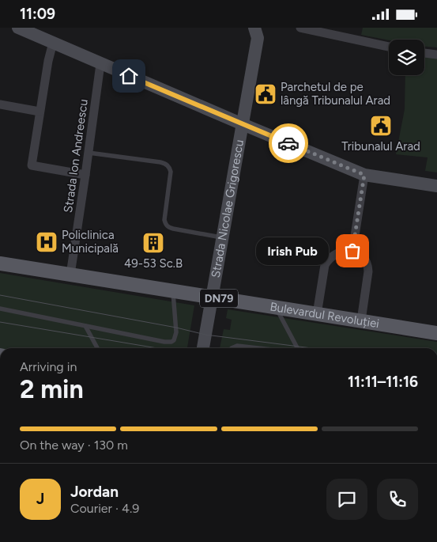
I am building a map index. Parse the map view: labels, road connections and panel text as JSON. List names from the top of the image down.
{
  "streets": {
    "main road": ["Strada Nicolae Grigorescu", "DN79", "Bulevardul Revoluției"],
    "street": ["Strada Ion Andreescu"]
  },
  "crossings": [
    ["Strada Ion Andreescu", "Bulevardul Revoluției"],
    ["Strada Nicolae Grigorescu", "DN79"],
    ["Strada Nicolae Grigorescu", "Bulevardul Revoluției"],
    ["DN79", "Bulevardul Revoluției"]
  ],
  "places": {
    "public building": ["Parchetul de pe lângă Tribunalul Arad", "Tribunalul Arad"],
    "hospital": ["Policlinica Municipală"],
    "building": ["49-53 Sc.B"],
    "other": ["Irish Pub"]
  },
  "page": {
    "status": "11:09",
    "bubble": "Irish Pub",
    "heading": ["2 min", "Arriving in", "11:11–11:16"],
    "panel": ["Jordan", "Courier · 4.9"],
    "bar": "On the way · 130 m",
    "round": "J"
  }
}
